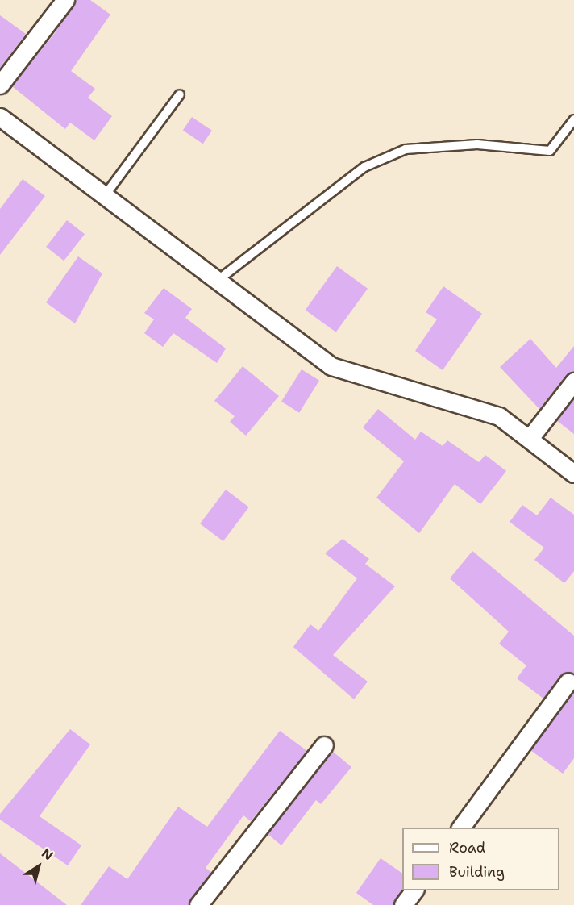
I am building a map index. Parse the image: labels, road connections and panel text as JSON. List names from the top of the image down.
{
  "legend": ["Road", "Building"],
  "north": "top right"
}
